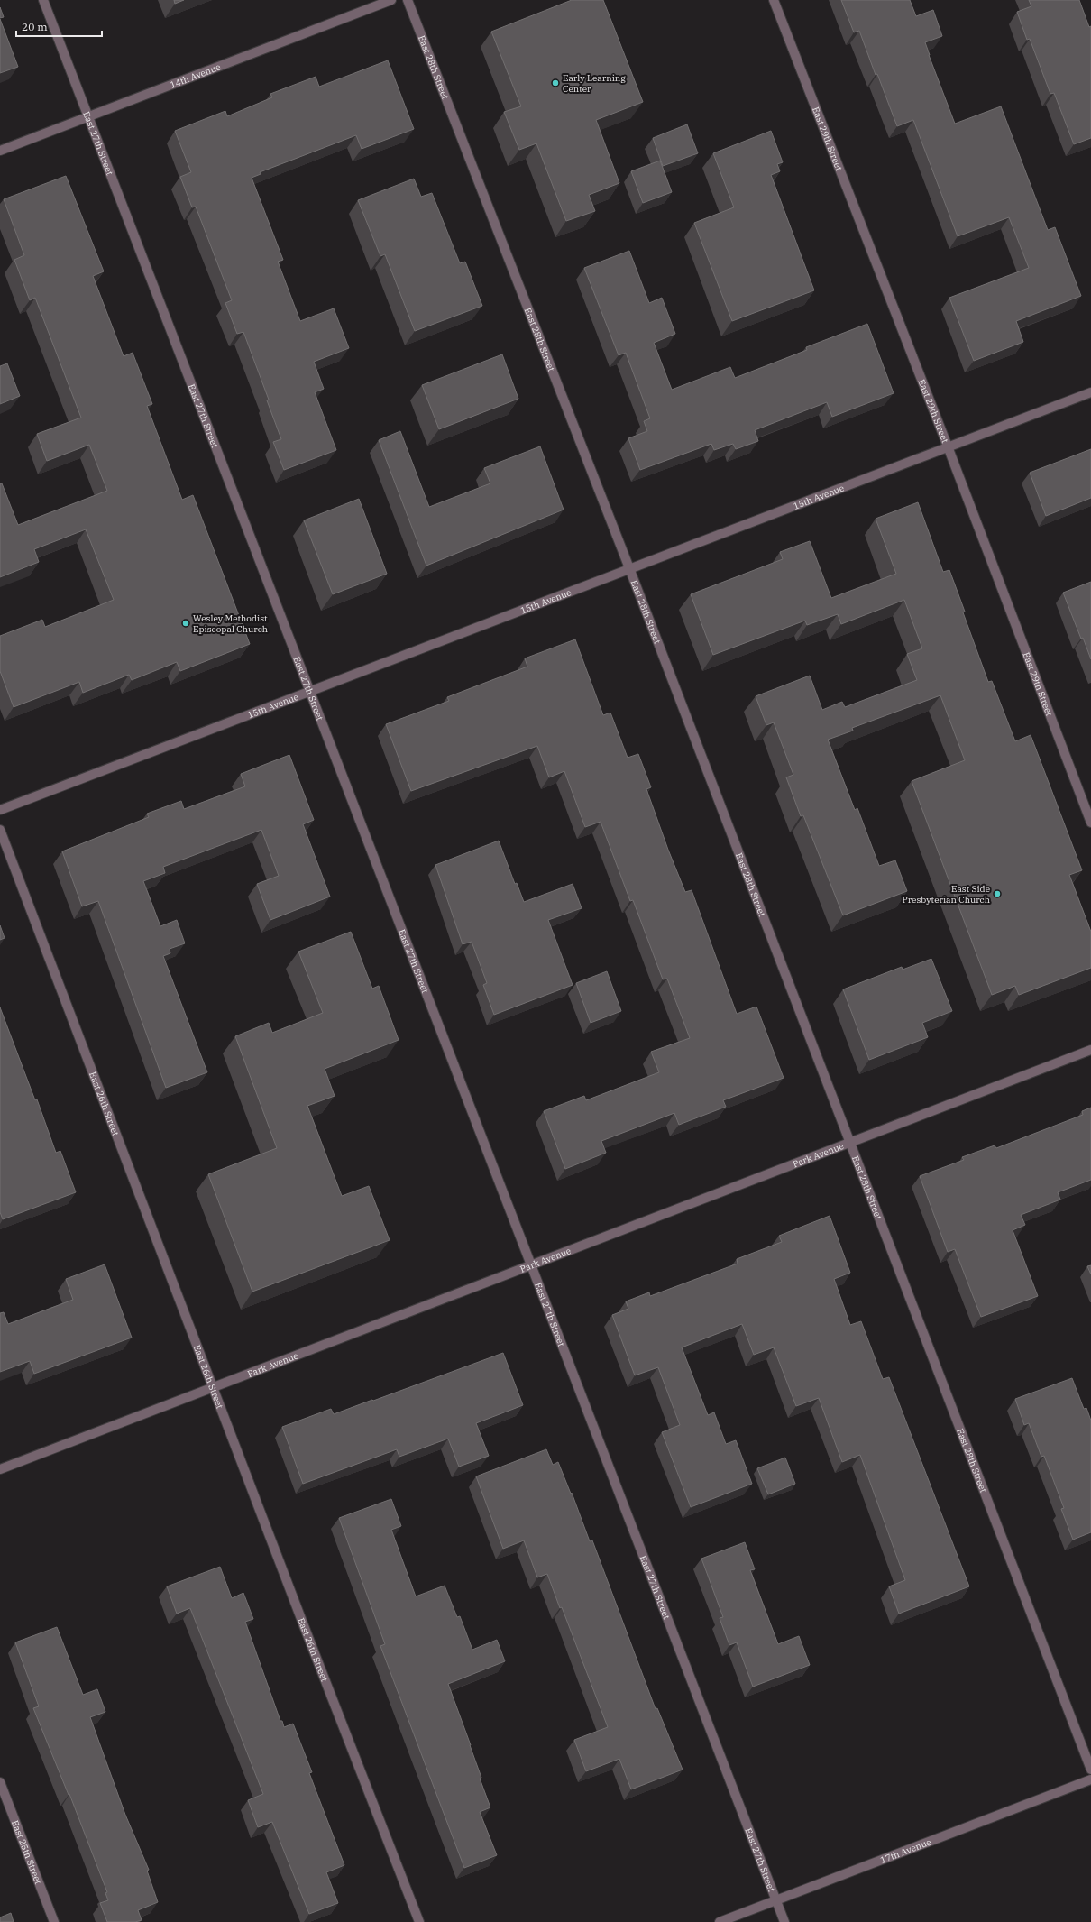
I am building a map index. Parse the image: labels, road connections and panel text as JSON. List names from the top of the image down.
{
  "streets": {
    "street": [
      "East 28th Street",
      "14th Avenue",
      "East 29th Street",
      "East 27th Street",
      "15th Avenue",
      "East 26th Street",
      "Park Avenue",
      "17th Avenue",
      "East 25th Street"
    ]
  },
  "crossings": [
    ["East 28th Street", "15th Avenue"],
    ["East 28th Street", "Park Avenue"],
    ["14th Avenue", "East 27th Street"],
    ["East 29th Street", "15th Avenue"],
    ["East 27th Street", "15th Avenue"],
    ["East 27th Street", "Park Avenue"],
    ["East 27th Street", "17th Avenue"],
    ["East 26th Street", "Park Avenue"]
  ],
  "places": ["Early Learning Center", "Wesley Methodist Episcopal Church", "East Side Presbyterian Church"],
  "scale_bar": "20 m"
}
